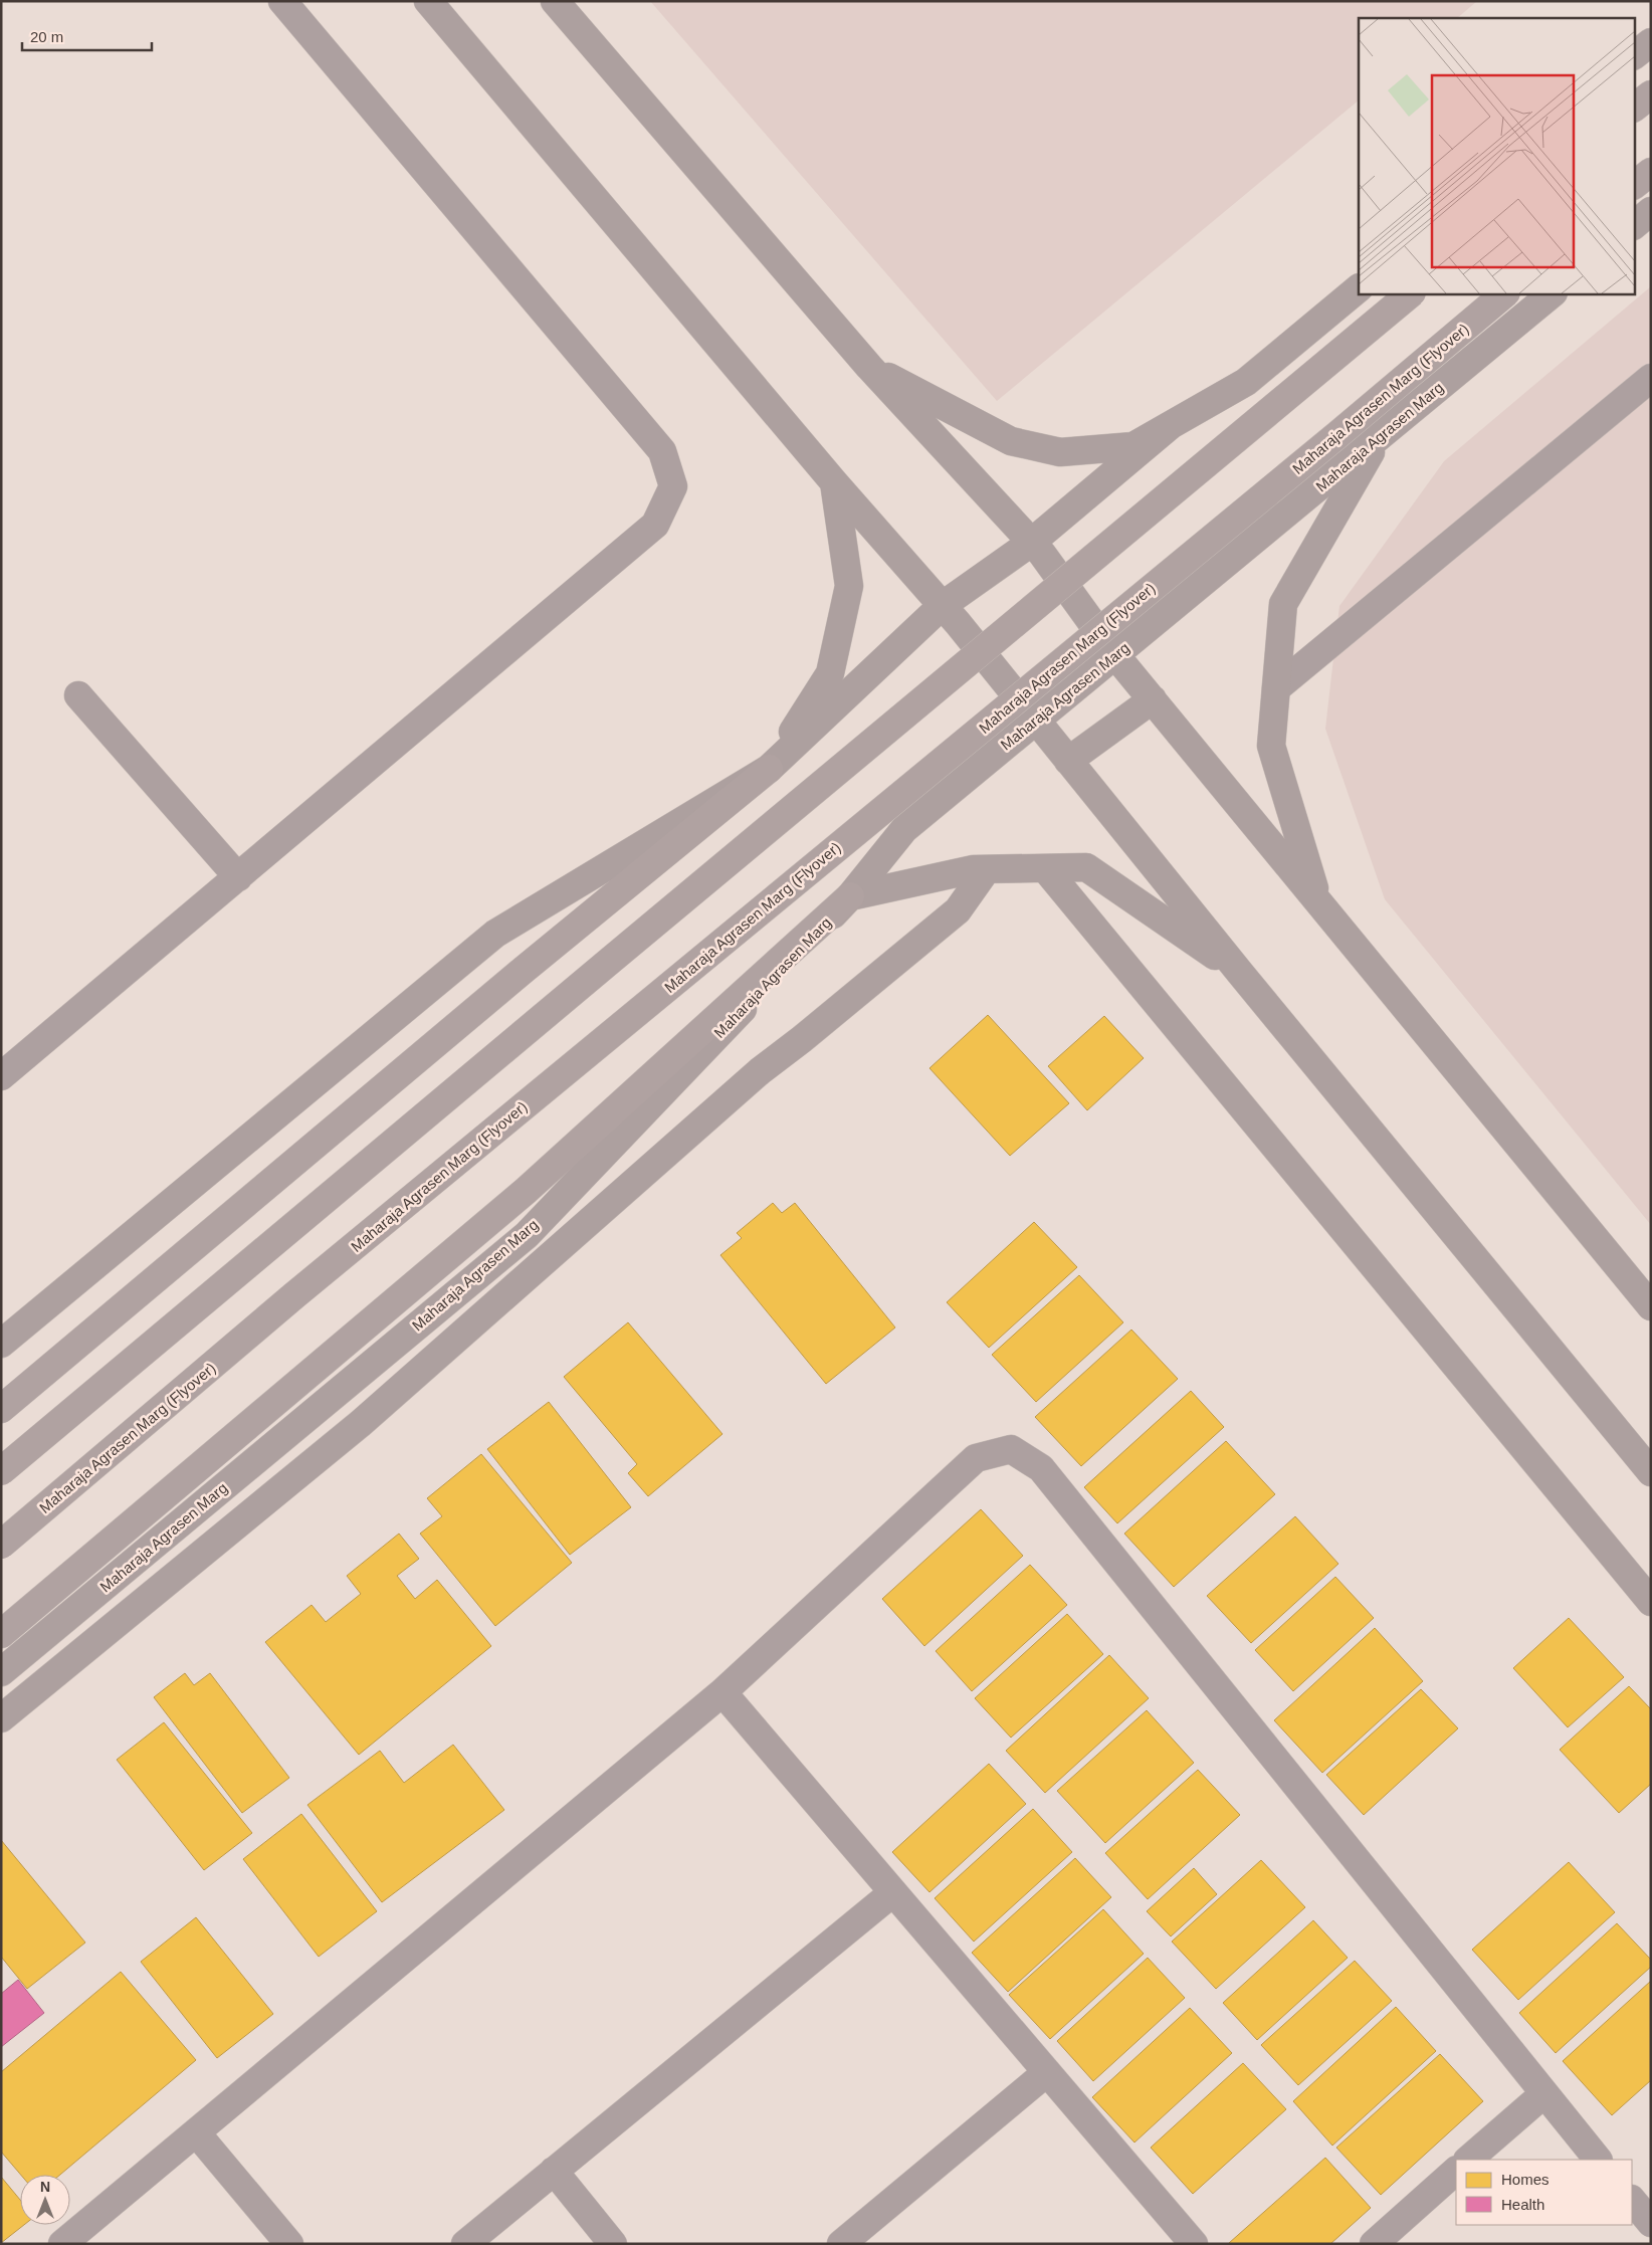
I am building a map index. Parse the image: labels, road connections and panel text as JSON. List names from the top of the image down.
{
  "streets": {
    "main road": ["Maharaja Agrasen Marg (Flyover)", "Maharaja Agrasen Marg"]
  },
  "legend": ["Homes", "Health"],
  "scale_bar": "20 m",
  "north": "top"
}
